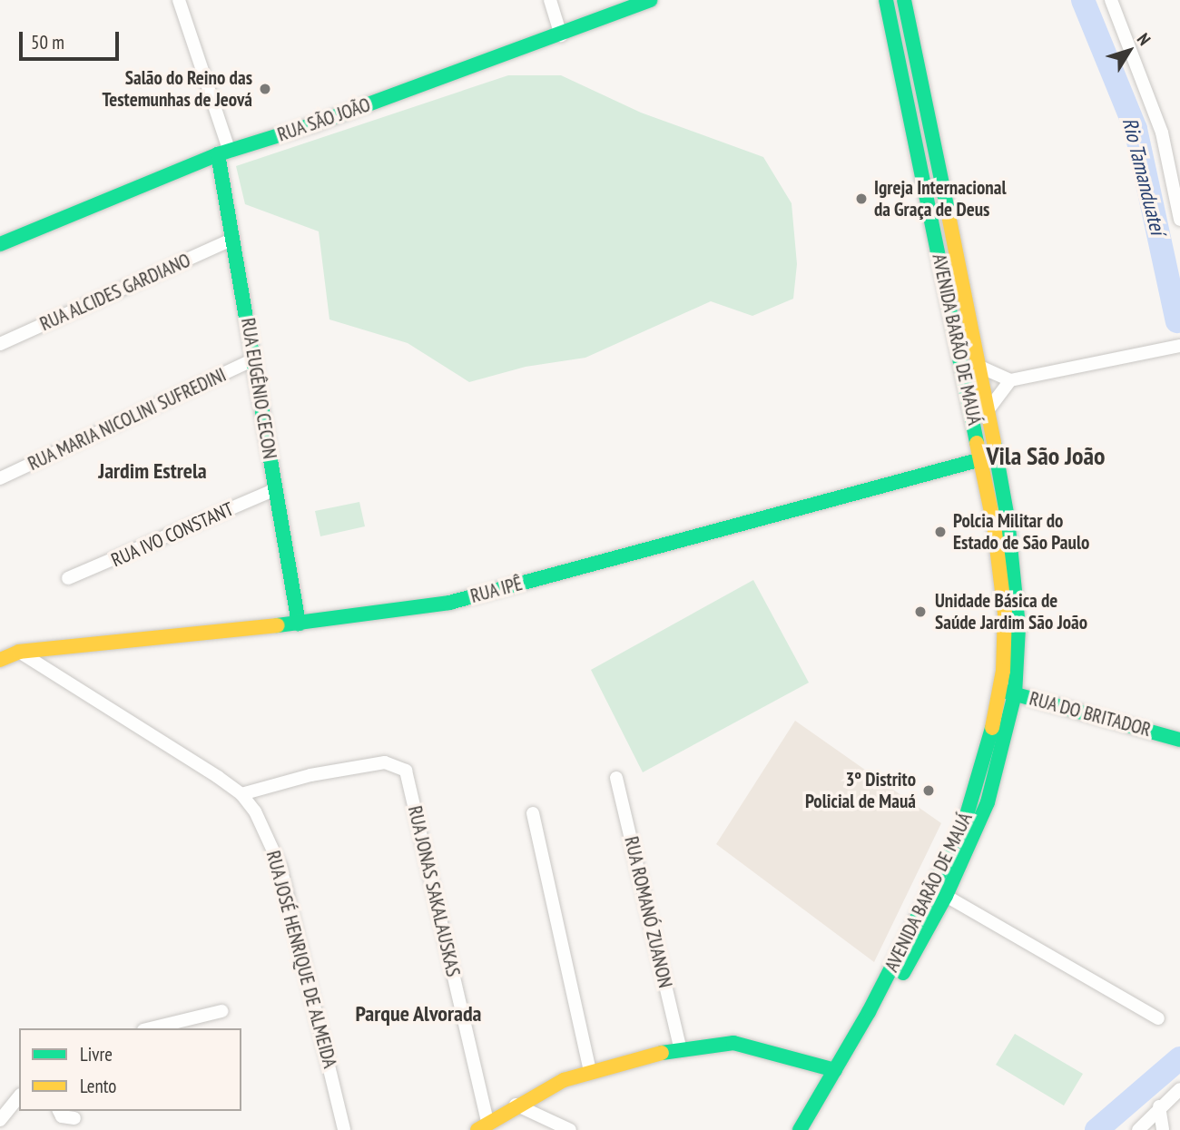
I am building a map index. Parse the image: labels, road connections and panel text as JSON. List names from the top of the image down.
{
  "streets": {
    "street": [
      "RUA SÃO JOÃO",
      "RUA ALCIDES GARDIANO",
      "AVENIDA BARÃO DE MAUÁ",
      "RUA EUGÊNIO CECON",
      "RUA MARIA NICOLINI SUFREDINI",
      "RUA IVO CONSTANT",
      "RUA IPÊ",
      "RUA DO BRITADOR",
      "RUA JONAS SAKALAUSKAS",
      "RUA ROMANÓ ZUANON",
      "RUA JOSÉ HENRIQUE DE ALMEIDA"
    ]
  },
  "crossings": [
    ["RUA SÃO JOÃO", "RUA EUGÊNIO CECON"],
    ["RUA ALCIDES GARDIANO", "RUA EUGÊNIO CECON"],
    ["AVENIDA BARÃO DE MAUÁ", "RUA IPÊ"],
    ["AVENIDA BARÃO DE MAUÁ", "RUA DO BRITADOR"],
    ["RUA EUGÊNIO CECON", "RUA MARIA NICOLINI SUFREDINI"],
    ["RUA EUGÊNIO CECON", "RUA IVO CONSTANT"],
    ["RUA EUGÊNIO CECON", "RUA IPÊ"],
    ["RUA IPÊ", "RUA JOSÉ HENRIQUE DE ALMEIDA"],
    ["RUA JONAS SAKALAUSKAS", "RUA JOSÉ HENRIQUE DE ALMEIDA"]
  ],
  "districts": ["Vila São João", "Jardim Estrela", "Parque Alvorada"],
  "water": ["Rio Tamanduateí"],
  "places": [
    "Salão do Reino das Testemunhas de Jeová",
    "Igreja Internacional da Graça de Deus",
    "Polcia Militar do Estado de São Paulo",
    "Unidade Básica de Saúde Jardim São João",
    "3º Distrito Policial de Mauá"
  ],
  "legend": ["Livre", "Lento"],
  "scale_bar": "50 m",
  "north": "top right"
}
